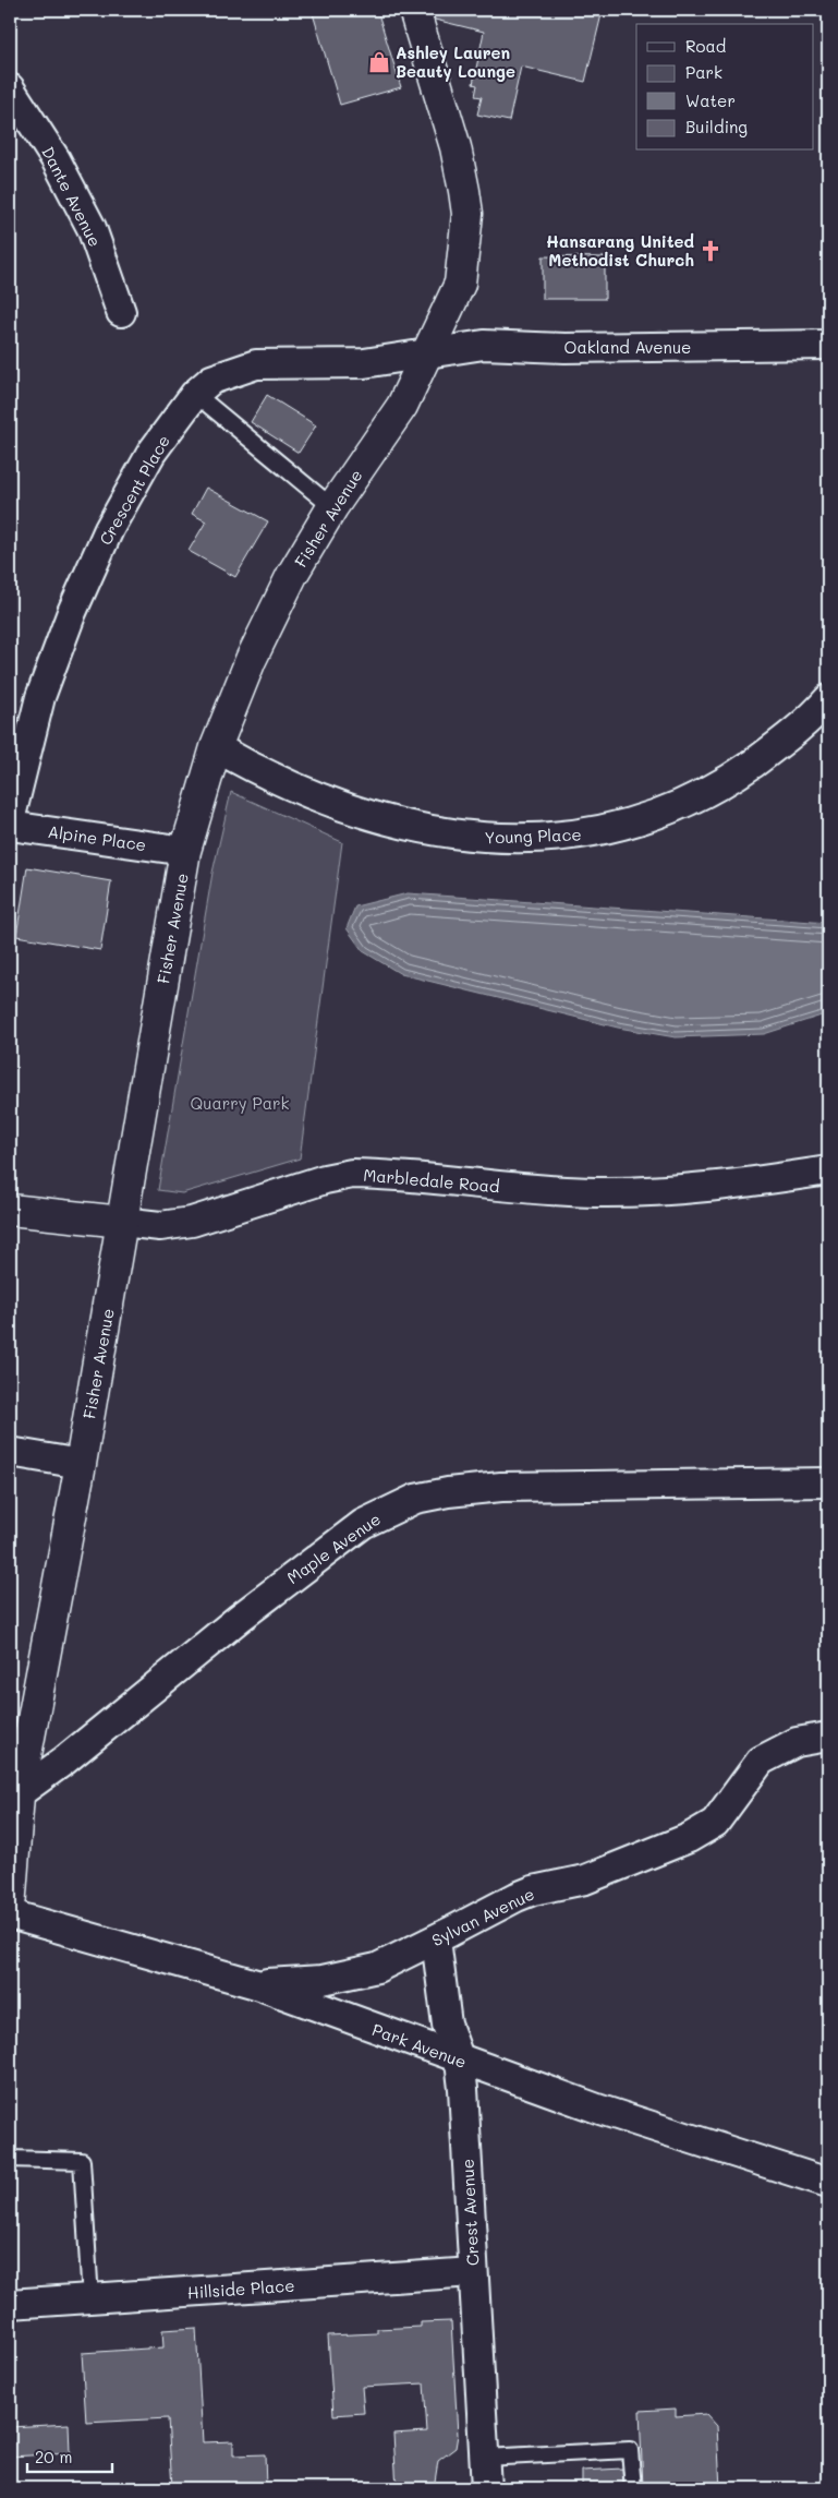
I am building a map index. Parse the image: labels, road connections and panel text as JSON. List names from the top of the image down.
{
  "streets": {
    "street": [
      "Dante Avenue",
      "Oakland Avenue",
      "Crescent Place",
      "Fisher Avenue",
      "Young Place",
      "Alpine Place",
      "Marbledale Road",
      "Maple Avenue",
      "Sylvan Avenue",
      "Park Avenue",
      "Crest Avenue",
      "Hillside Place"
    ]
  },
  "crossings": [
    ["Oakland Avenue", "Crescent Place"],
    ["Oakland Avenue", "Fisher Avenue"],
    ["Crescent Place", "Fisher Avenue"],
    ["Fisher Avenue", "Young Place"],
    ["Fisher Avenue", "Alpine Place"],
    ["Fisher Avenue", "Marbledale Road"],
    ["Fisher Avenue", "Maple Avenue"],
    ["Sylvan Avenue", "Park Avenue"],
    ["Sylvan Avenue", "Crest Avenue"],
    ["Park Avenue", "Crest Avenue"],
    ["Crest Avenue", "Hillside Place"]
  ],
  "parks": ["Quarry Park"],
  "places": {
    "shop": ["Ashley Lauren Beauty Lounge"],
    "church": ["Hansarang United Methodist Church"]
  },
  "legend": [
    "Road",
    "Park",
    "Water",
    "Building"
  ],
  "scale_bar": "20 m"
}
